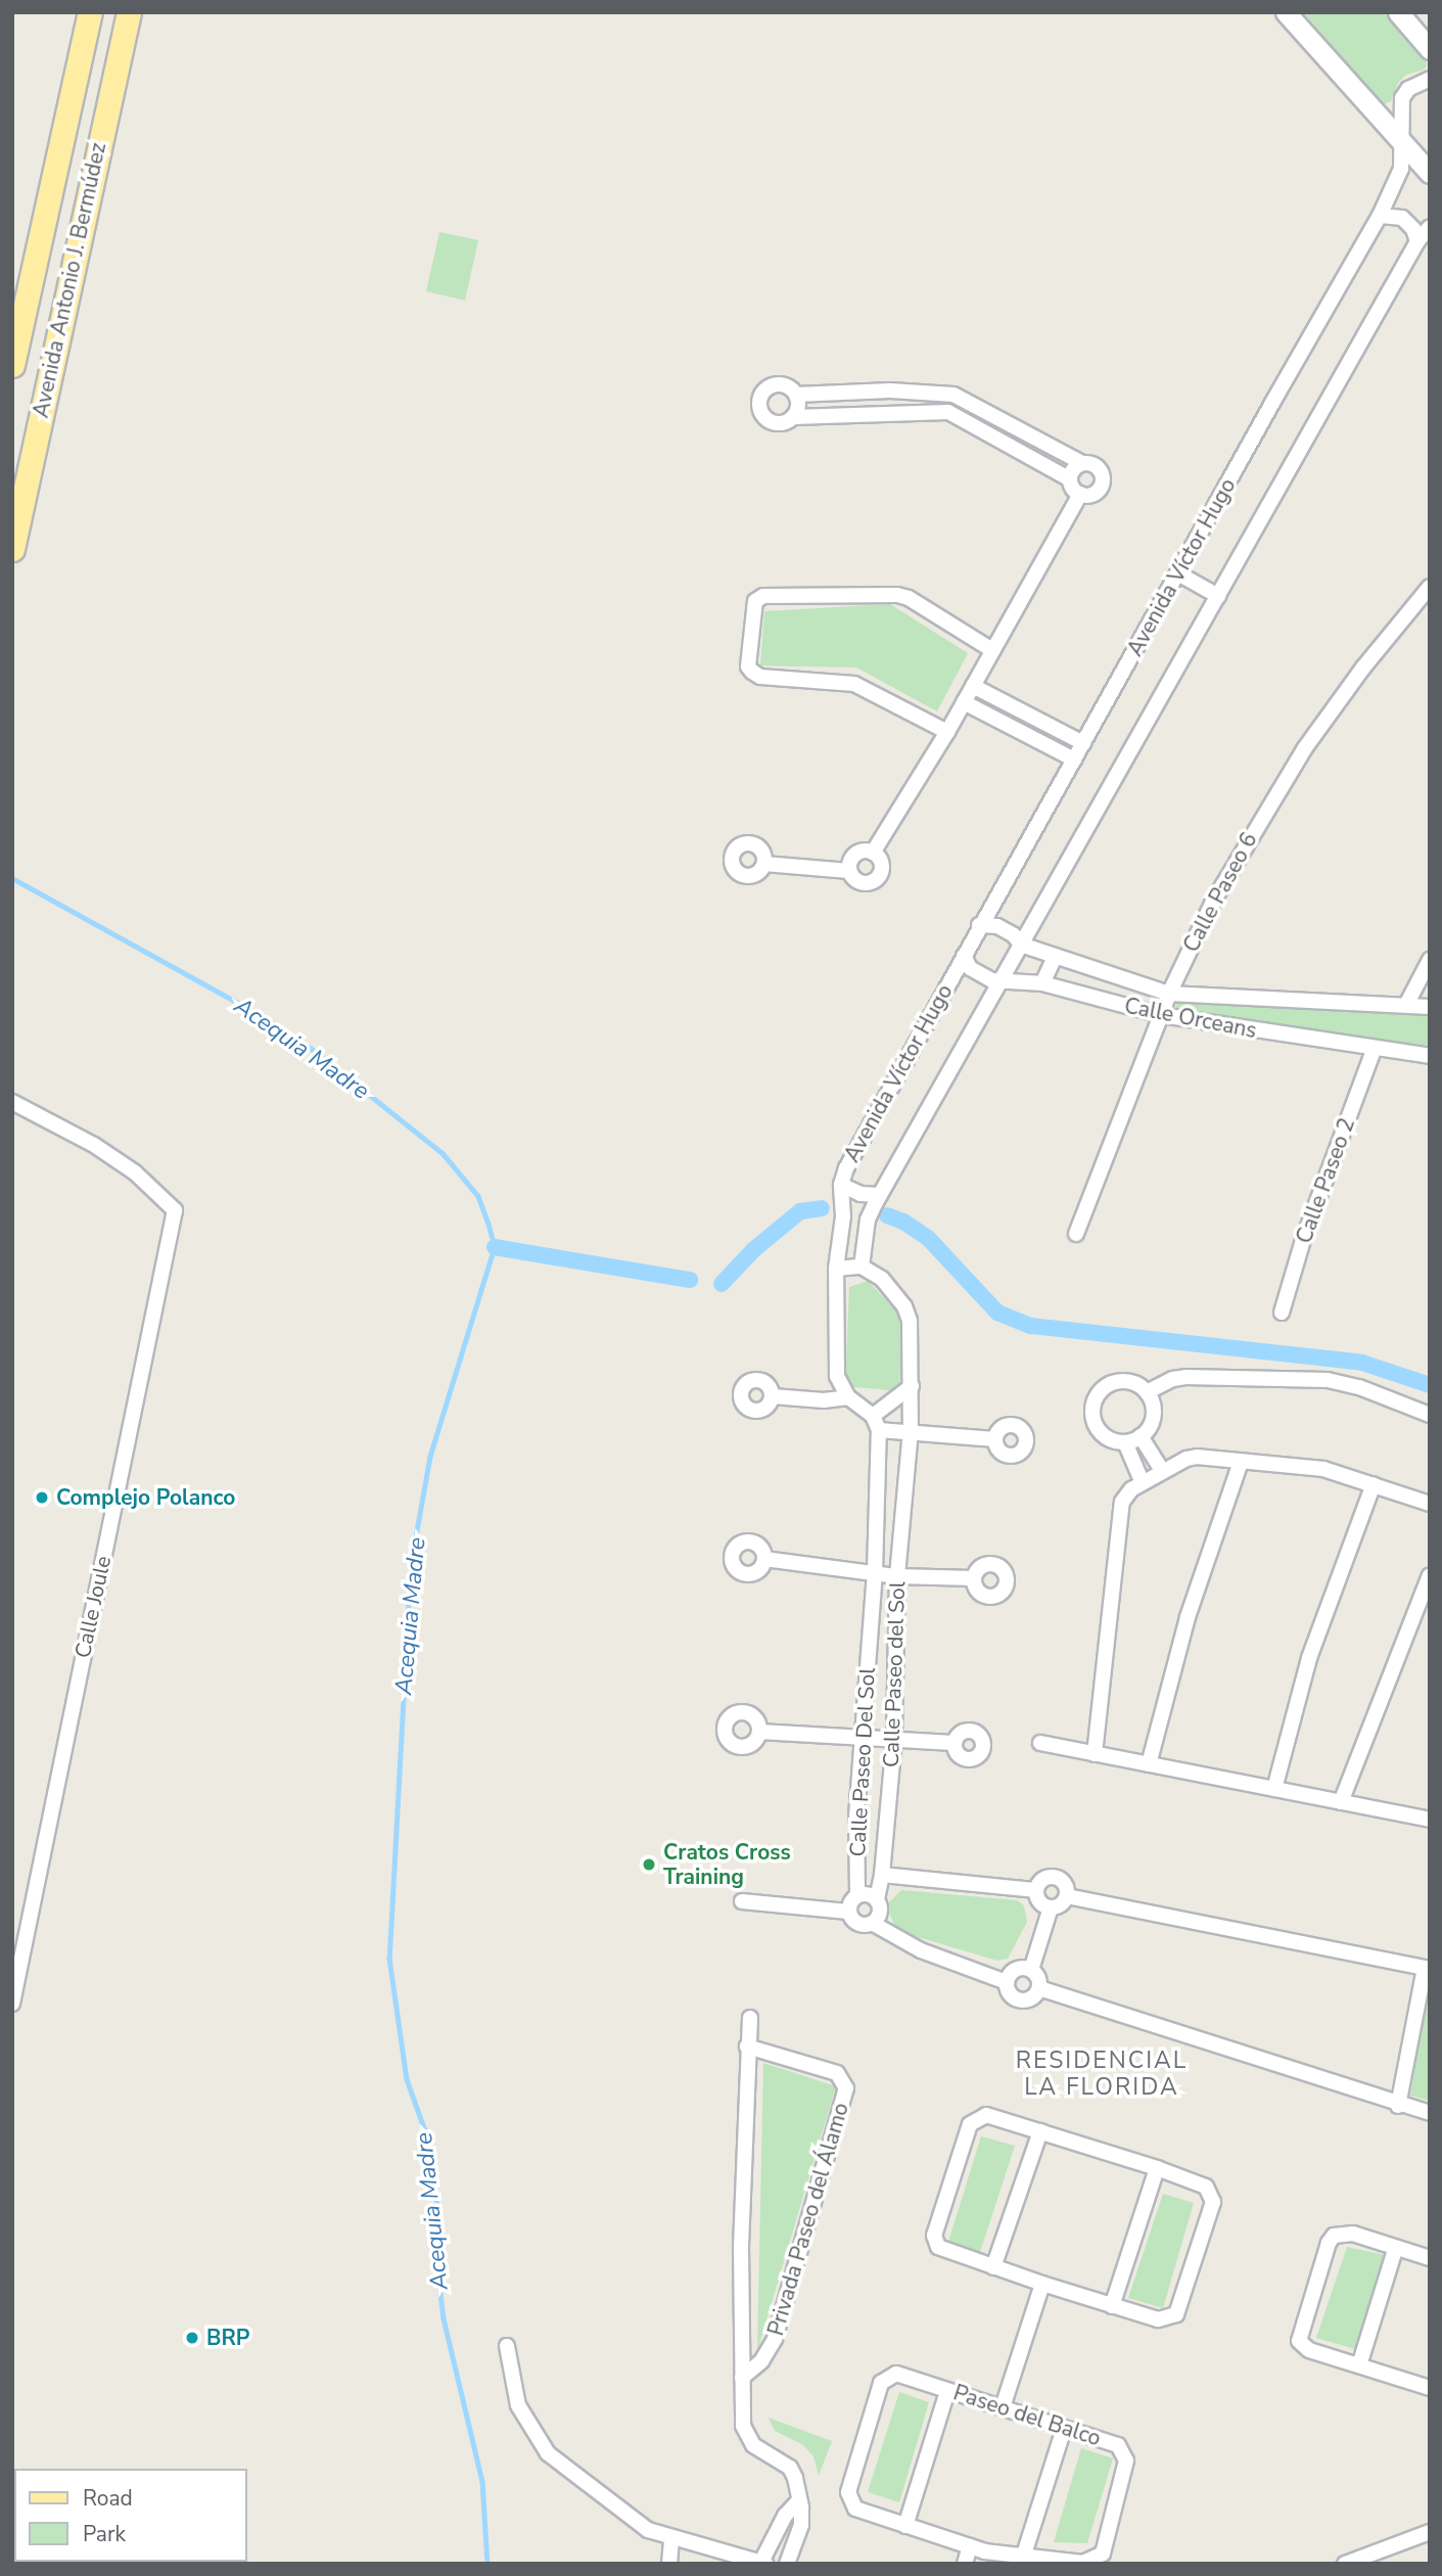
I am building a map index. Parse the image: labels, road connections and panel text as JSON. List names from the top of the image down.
{
  "streets": {
    "main road": ["Avenida Antonio J. Bermúdez"],
    "street": [
      "Avenida Víctor Hugo",
      "Calle Paseo 6",
      "Calle Orceans",
      "Calle Paseo 2",
      "Calle Joule",
      "Calle Paseo del Sol",
      "Calle Paseo Del Sol",
      "Privada Paseo del Álamo",
      "Paseo del Balco"
    ]
  },
  "crossings": [
    ["Avenida Víctor Hugo", "Calle Orceans"],
    ["Calle Paseo 6", "Calle Orceans"],
    ["Calle Orceans", "Calle Paseo 2"],
    ["Calle Paseo del Sol", "Calle Paseo Del Sol"]
  ],
  "districts": ["RESIDENCIAL LA FLORIDA"],
  "water": ["Acequia Madre"],
  "places": ["Complejo Polanco", "Cratos Cross Training", "BRP"],
  "legend": ["Road", "Park"]
}
